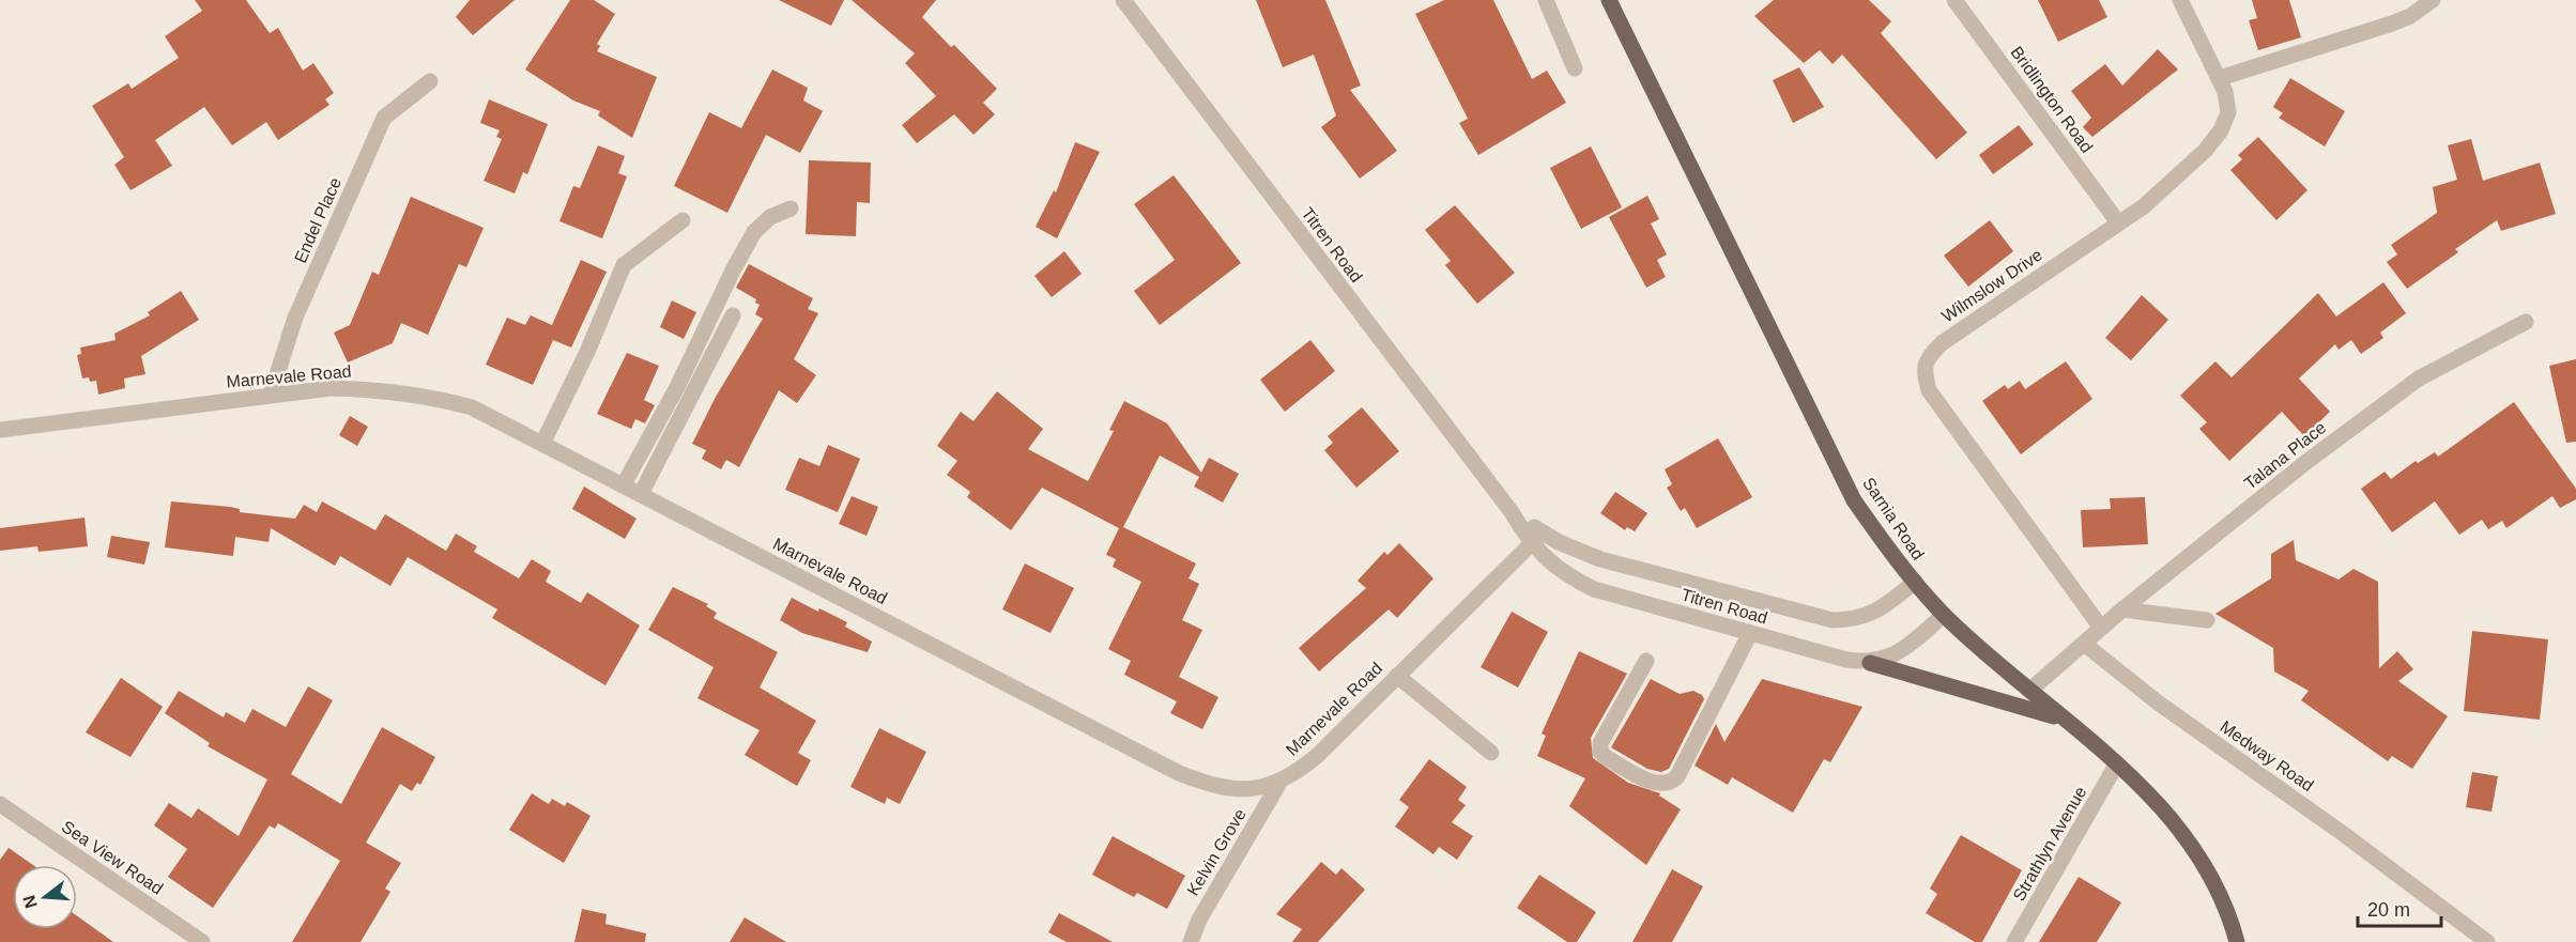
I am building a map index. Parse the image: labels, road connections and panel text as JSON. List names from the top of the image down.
{
  "streets": {
    "main road": ["Sarnia Road"],
    "street": [
      "Bridlington Road",
      "Endel Place",
      "Titren Road",
      "Wilmslow Drive",
      "Marnevale Road",
      "Talana Place",
      "Medway Road",
      "Strathlyn Avenue",
      "Kelvin Grove",
      "Sea View Road"
    ]
  },
  "crossings": [
    ["Bridlington Road", "Wilmslow Drive"],
    ["Endel Place", "Marnevale Road"],
    ["Titren Road", "Marnevale Road"],
    ["Titren Road", "Sarnia Road"],
    ["Wilmslow Drive", "Talana Place"],
    ["Marnevale Road", "Kelvin Grove"],
    ["Talana Place", "Medway Road"],
    ["Sarnia Road", "Strathlyn Avenue"]
  ],
  "scale_bar": "20 m",
  "north": "left"
}
